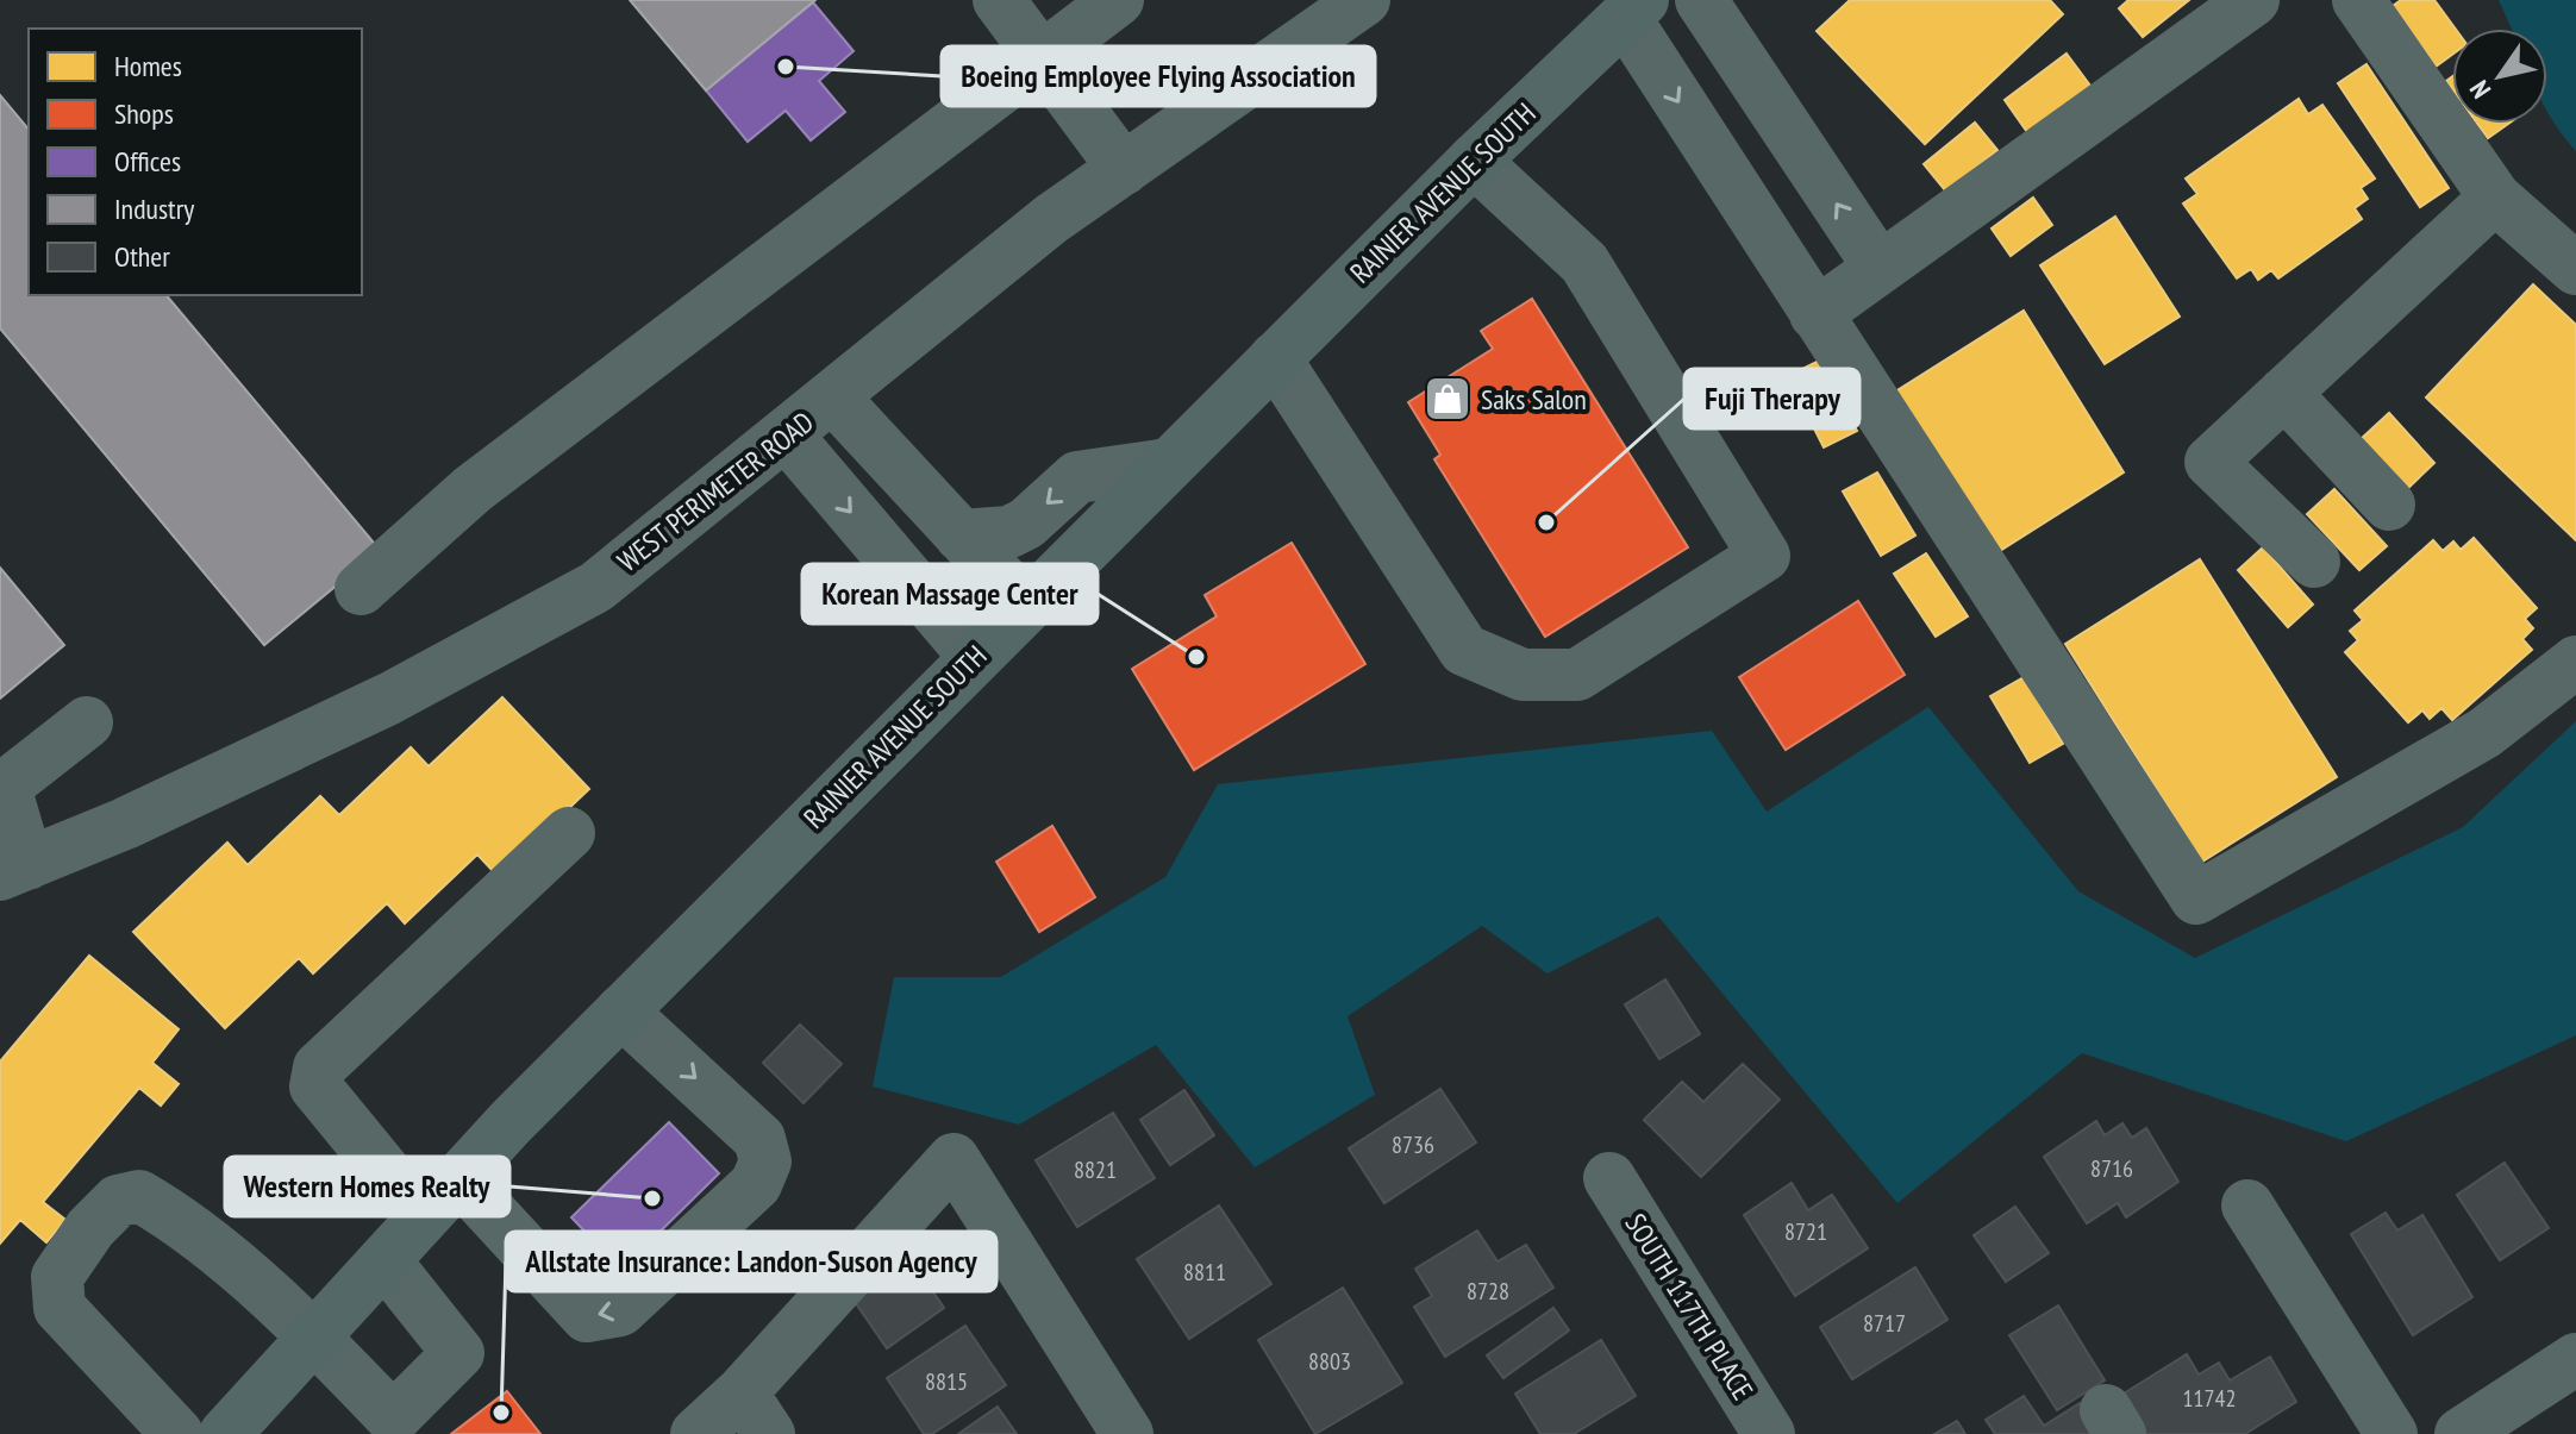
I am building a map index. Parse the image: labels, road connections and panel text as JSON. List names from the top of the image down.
{
  "streets": {
    "main road": ["RAINIER AVENUE SOUTH"],
    "street": ["WEST PERIMETER ROAD", "SOUTH 117TH PLACE"]
  },
  "places": {
    "other": [
      "Boeing Employee Flying Association",
      "Fuji Therapy",
      "Korean Massage Center",
      "Western Homes Realty",
      "Allstate Insurance: Landon-Suson Agency"
    ],
    "shop": ["Saks Salon"]
  },
  "house_numbers": [
    "8736",
    "8716",
    "8821",
    "8721",
    "8811",
    "8728",
    "8717",
    "8803",
    "8815",
    "11742"
  ],
  "legend": [
    "Homes",
    "Shops",
    "Offices",
    "Industry",
    "Other"
  ],
  "north": "bottom left"
}
